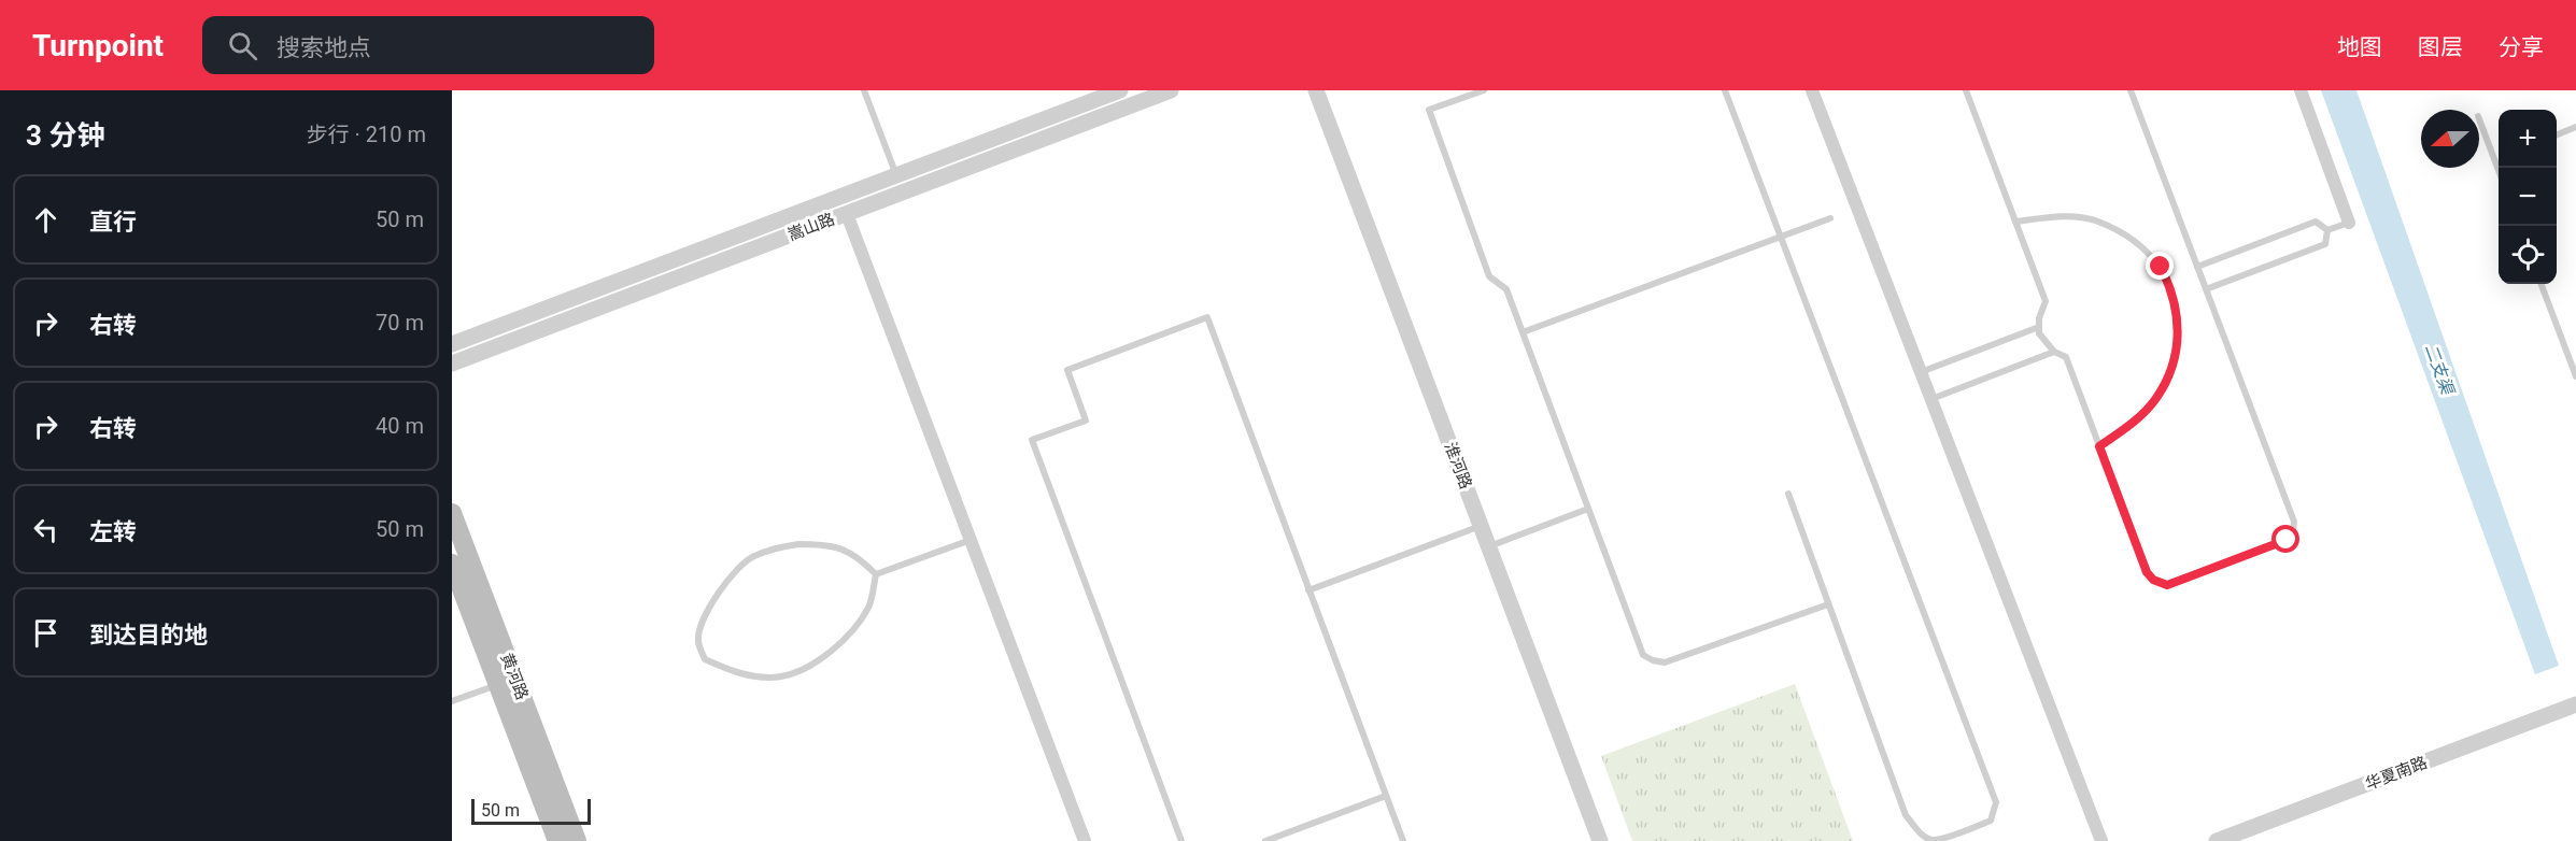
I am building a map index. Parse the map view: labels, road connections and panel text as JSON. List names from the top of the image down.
{
  "streets": {
    "main road": ["黄河路"],
    "street": ["嵩山路", "淮河路", "华夏南路"]
  },
  "water": ["二支渠"],
  "scale_bar": "50 m",
  "north": "left",
  "page": {
    "header": "Turnpoint",
    "search": "搜索地点",
    "nav": ["地图", "图层", "分享"],
    "heading": ["3 分钟", "步行 · 210 m"],
    "map_buttons": ["+", "−"],
    "list": [
      ["直行", "50 m"],
      ["右转", "70 m"],
      ["右转", "40 m"],
      ["左转", "50 m"],
      "到达目的地"
    ],
    "scale": "50 m"
  }
}
